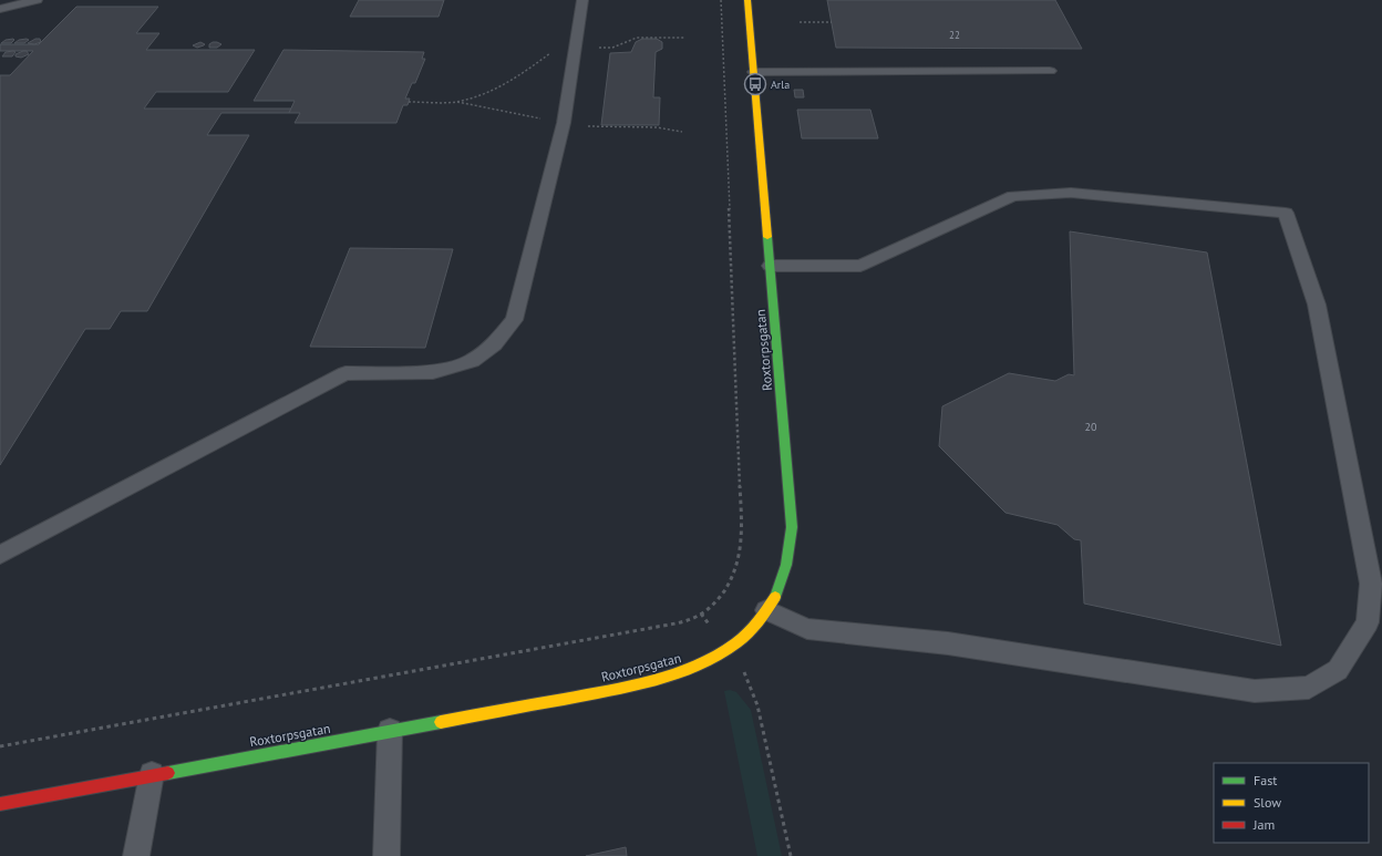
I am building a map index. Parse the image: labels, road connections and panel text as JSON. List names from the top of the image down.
{
  "streets": {
    "street": ["Roxtorpsgatan"]
  },
  "places": {
    "bus stop": ["Arla"]
  },
  "house_numbers": ["22", "20"],
  "legend": ["Fast", "Slow", "Jam"]
}
